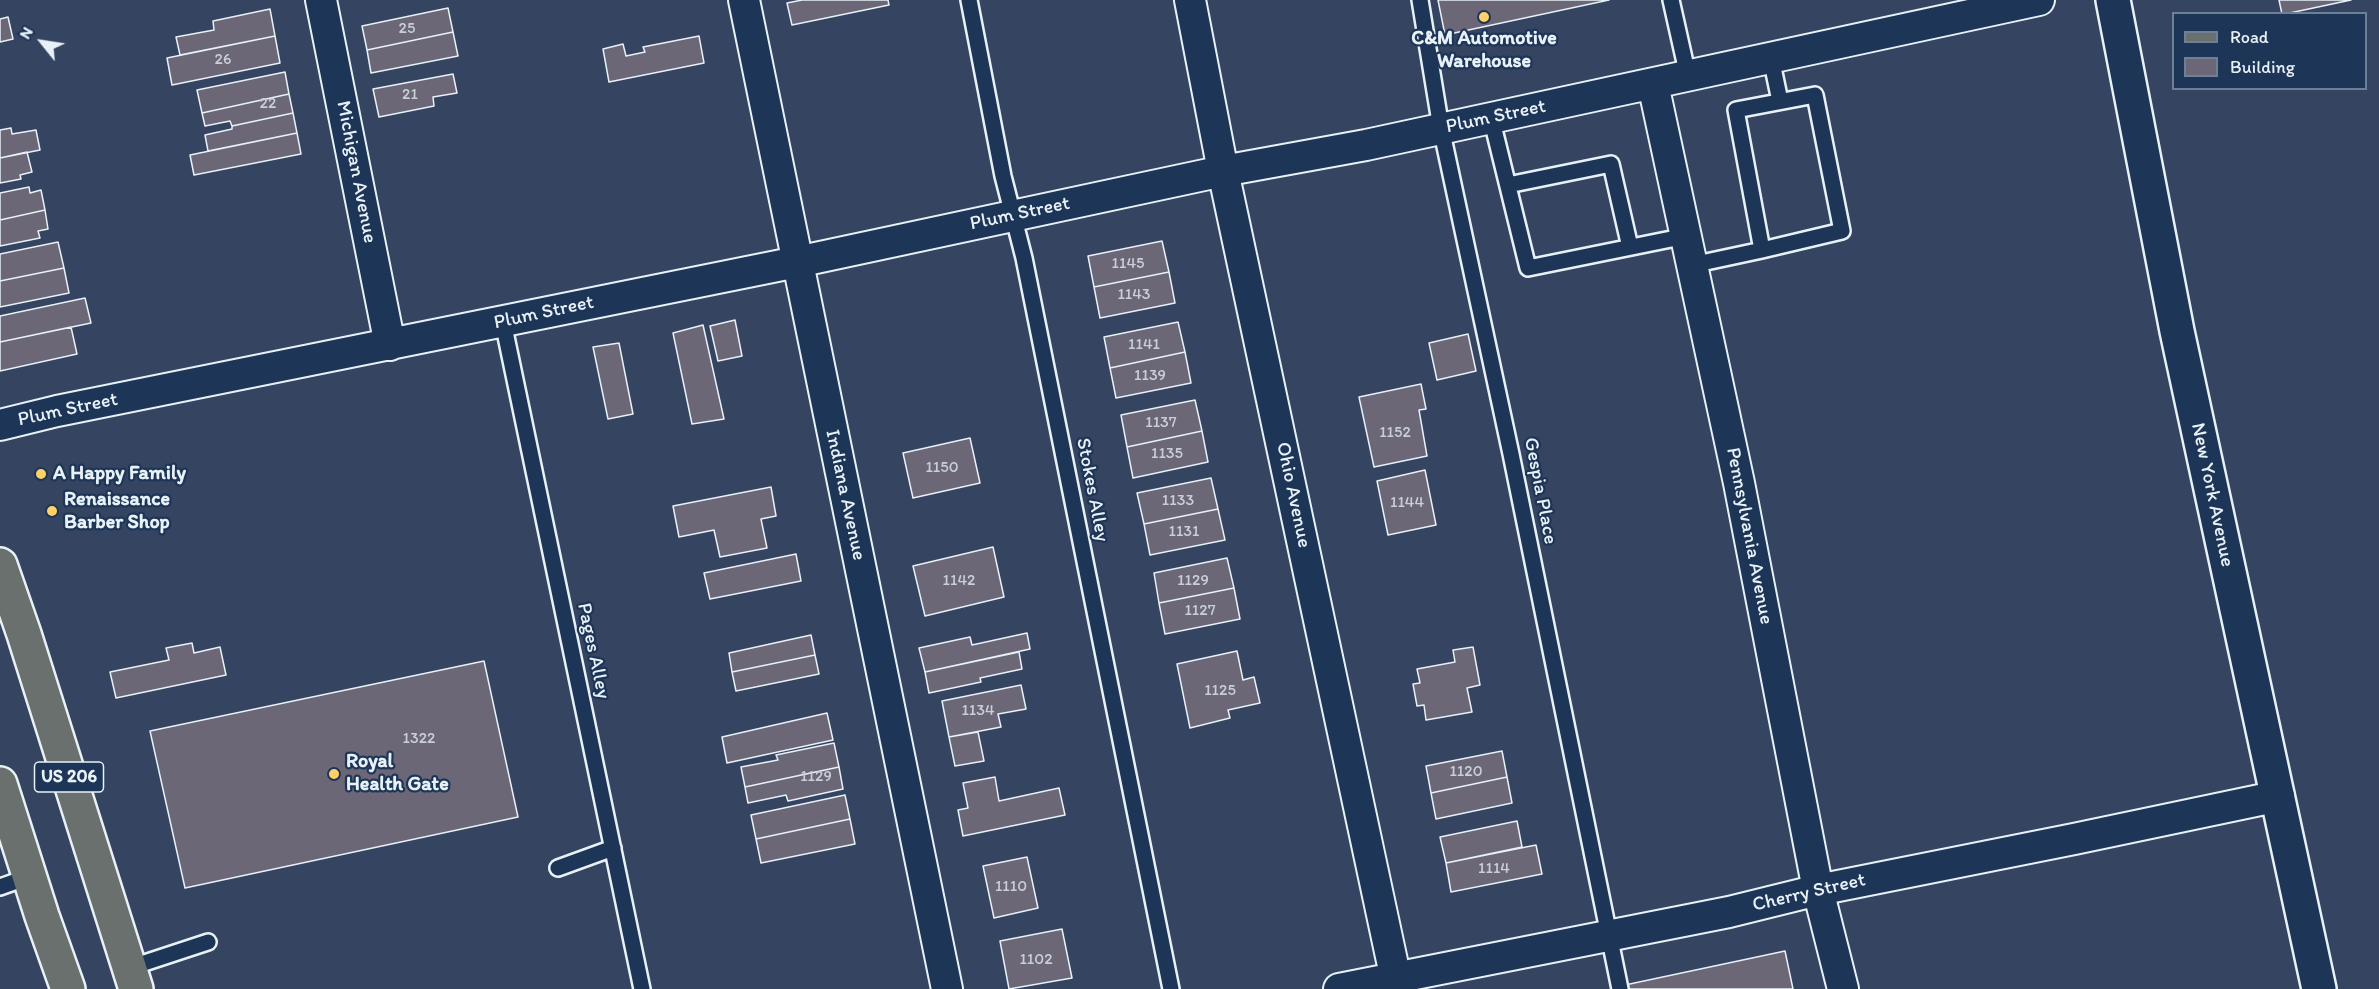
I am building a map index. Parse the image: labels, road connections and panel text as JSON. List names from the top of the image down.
{
  "streets": {
    "main road": ["US 206"],
    "street": [
      "Plum Street",
      "Michigan Avenue",
      "Indiana Avenue",
      "Ohio Avenue",
      "New York Avenue",
      "Pennsylvania Avenue",
      "Cherry Street"
    ],
    "lane": ["Stokes Alley", "Gespia Place", "Pages Alley"]
  },
  "crossings": [
    ["Plum Street", "Michigan Avenue"],
    ["Plum Street", "Stokes Alley"],
    ["Plum Street", "Gespia Place"],
    ["Plum Street", "Indiana Avenue"],
    ["Plum Street", "Ohio Avenue"],
    ["Plum Street", "Pennsylvania Avenue"],
    ["Plum Street", "Pages Alley"],
    ["Gespia Place", "Cherry Street"],
    ["Ohio Avenue", "Cherry Street"],
    ["New York Avenue", "Cherry Street"],
    ["Pennsylvania Avenue", "Cherry Street"]
  ],
  "places": [
    "C&M Automotive Warehouse",
    "A Happy Family",
    "Renaissance Barber Shop",
    "Royal Health Gate"
  ],
  "house_numbers": [
    "25",
    "26",
    "21",
    "22",
    "1145",
    "1143",
    "1141",
    "1139",
    "1137",
    "1152",
    "1135",
    "1150",
    "1133",
    "1144",
    "1131",
    "1142",
    "1129",
    "1127",
    "1125",
    "1134",
    "1322",
    "1120",
    "1129",
    "1114",
    "1110",
    "1102"
  ],
  "legend": ["Road", "Building"],
  "north": "top left"
}
